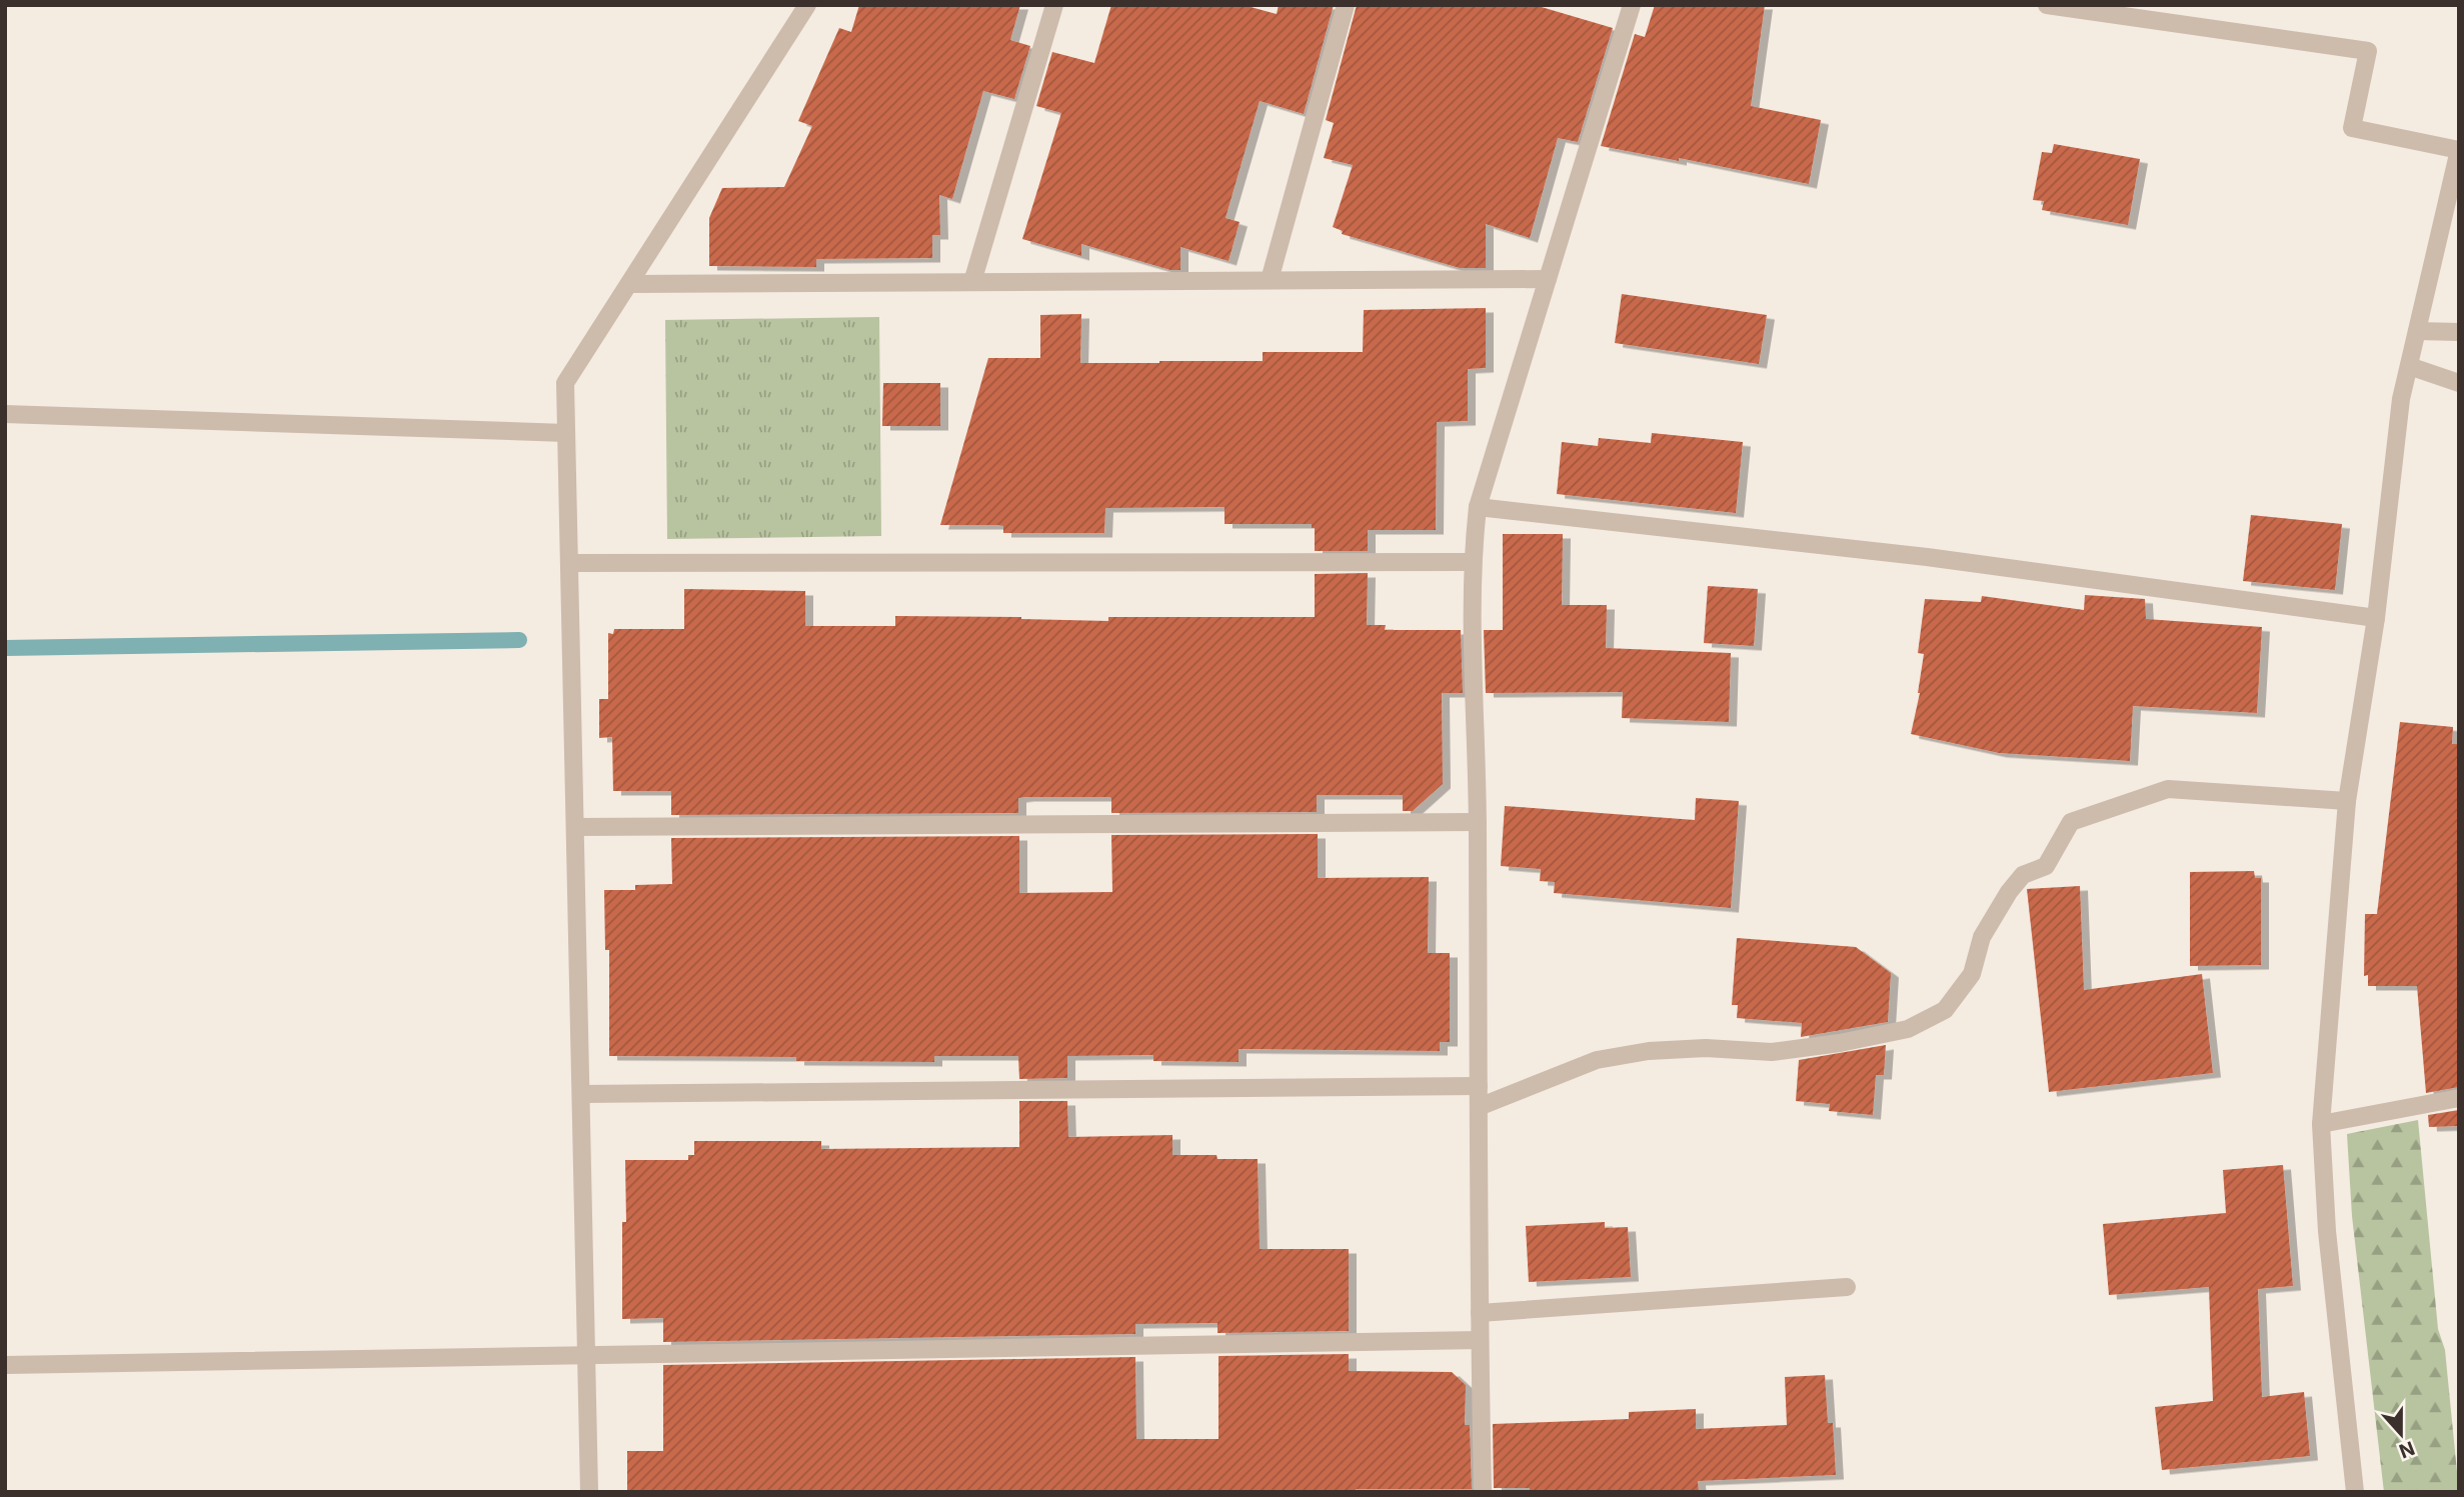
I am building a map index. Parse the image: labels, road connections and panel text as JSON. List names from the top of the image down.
{
  "north": "bottom"
}
